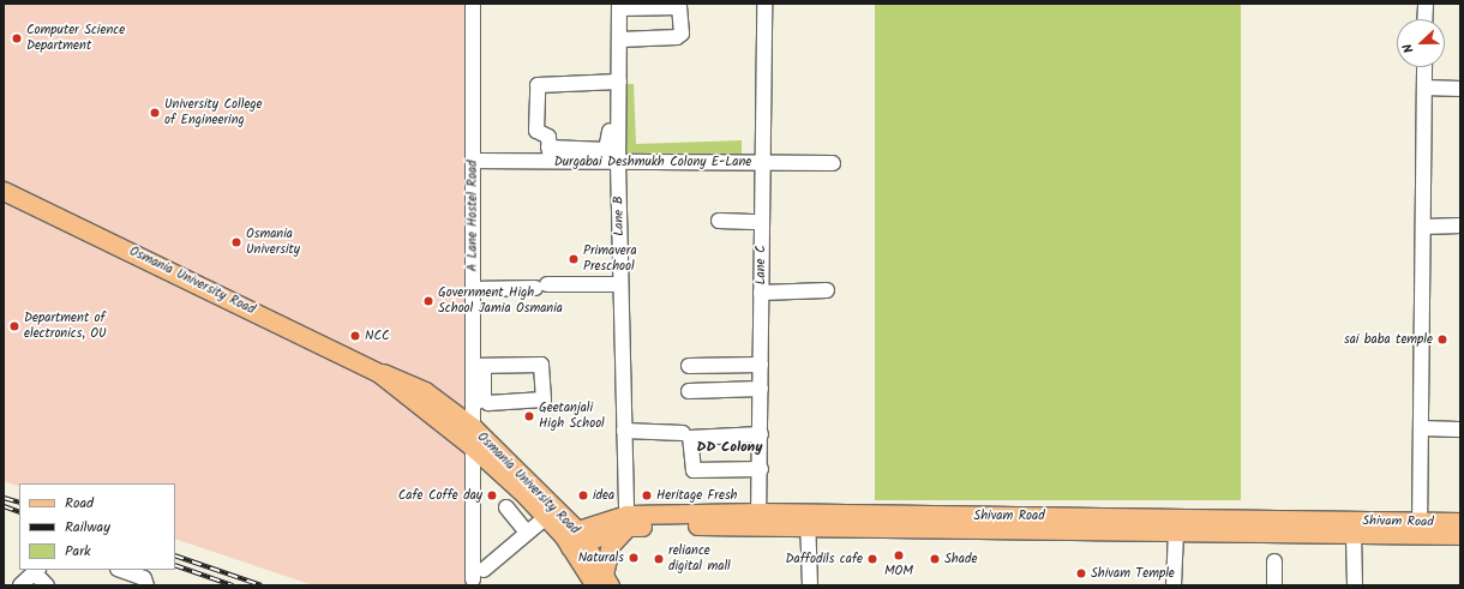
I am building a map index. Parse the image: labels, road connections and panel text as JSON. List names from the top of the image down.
{
  "streets": {
    "main road": ["Osmania University Road", "Shivam Road"],
    "street": [
      "Durgabai Deshmukh Colony E-Lane",
      "A Lane Hostel Road",
      "Lane B",
      "Lane C"
    ]
  },
  "crossings": [
    ["Durgabai Deshmukh Colony E-Lane", "A Lane Hostel Road"],
    ["Durgabai Deshmukh Colony E-Lane", "Lane B"],
    ["Durgabai Deshmukh Colony E-Lane", "Lane C"],
    ["A Lane Hostel Road", "Osmania University Road"],
    ["Lane B", "Shivam Road"],
    ["Lane C", "Shivam Road"],
    ["Osmania University Road", "Shivam Road"]
  ],
  "districts": ["DD Colony"],
  "places": [
    "Computer Science Department",
    "University College of Engineering",
    "Osmania University",
    "Primavera Preschool",
    "Government High School Jamia Osmania",
    "Department of electronics, OU",
    "NCC",
    "sai baba temple",
    "Geetanjali High School",
    "Cafe Coffe day",
    "idea",
    "Heritage Fresh",
    "MOM",
    "Naturals",
    "reliance digital mall",
    "Daffodils cafe",
    "Shade",
    "Shivam Temple"
  ],
  "legend": ["Road", "Railway", "Park"],
  "north": "left"
}
